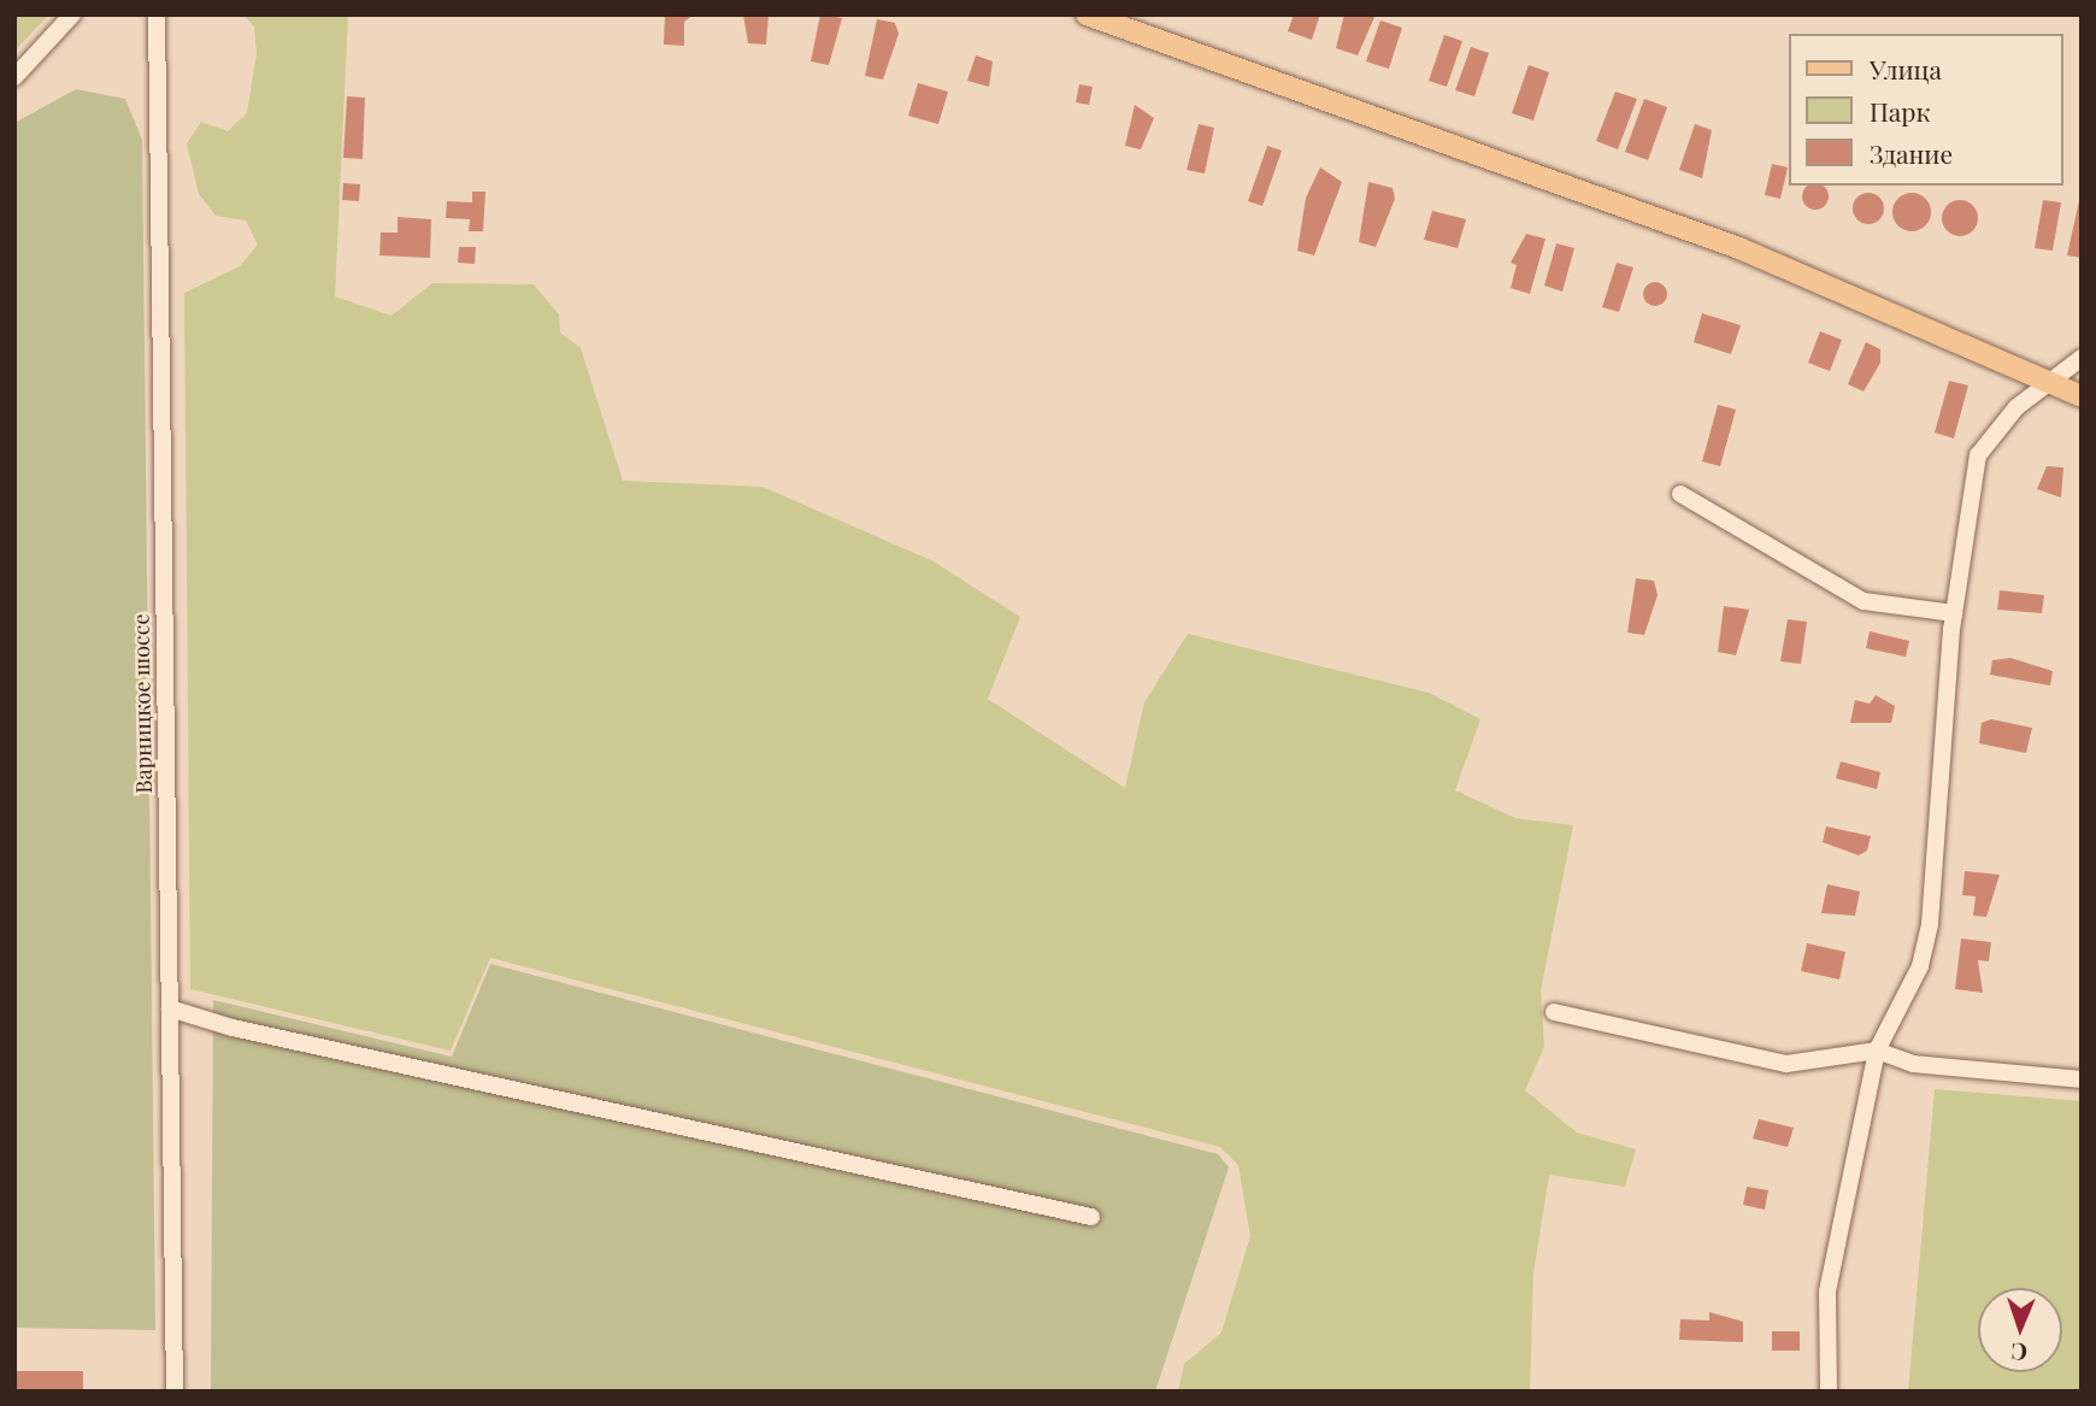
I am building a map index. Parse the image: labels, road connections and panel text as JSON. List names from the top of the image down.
{
  "streets": {
    "street": ["Варницкое шоссе"]
  },
  "legend": ["Улица", "Парк", "Здание"],
  "north": "bottom"
}
